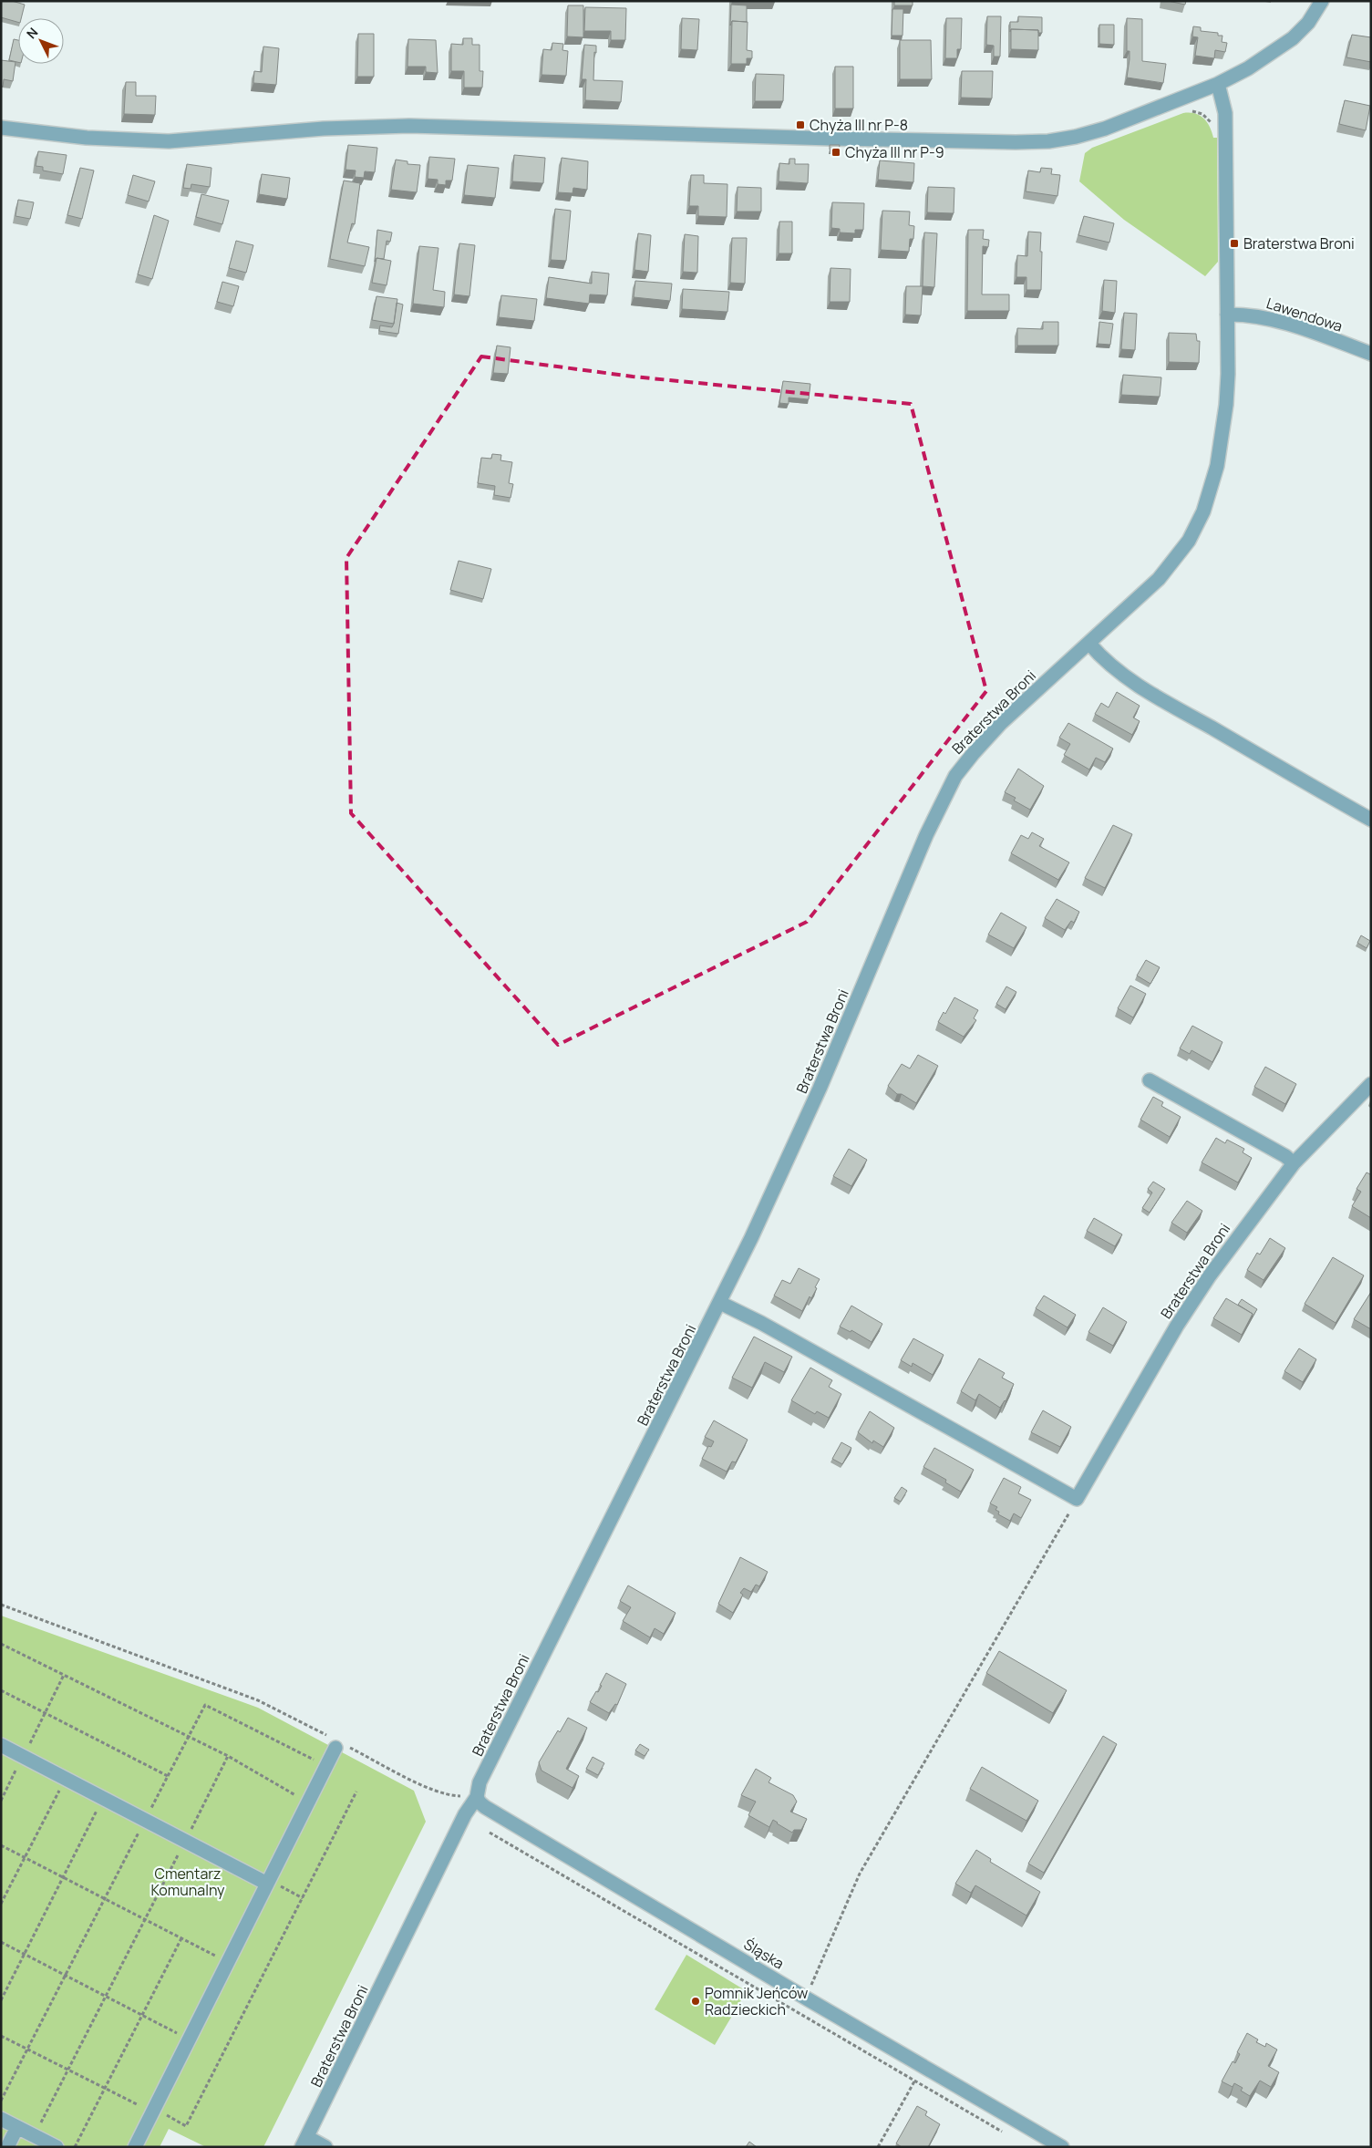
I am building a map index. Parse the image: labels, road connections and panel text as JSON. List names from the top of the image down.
{
  "streets": {
    "street": ["Lawendowa", "Braterstwa Broni", "Śląska"]
  },
  "crossings": [
    ["Lawendowa", "Braterstwa Broni"],
    ["Braterstwa Broni", "Śląska"]
  ],
  "parks": ["Cmentarz Komunalny"],
  "places": {
    "transit": ["Chyża III nr P-8", "Chyża III nr P-9", "Braterstwa Broni"],
    "other": ["Pomnik Jeńców Radzieckich"]
  },
  "north": "top left"
}
